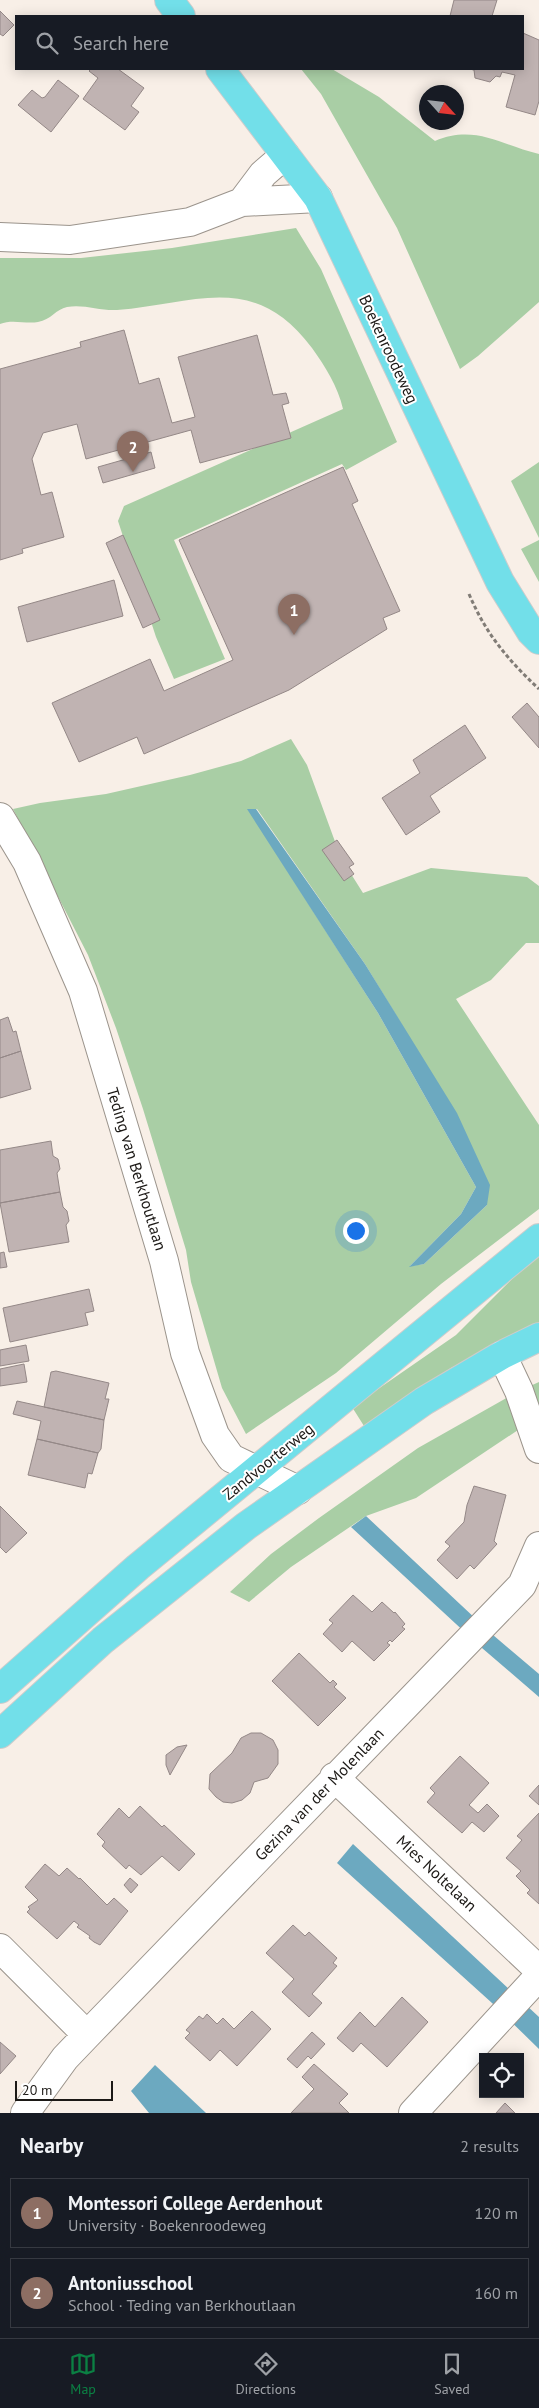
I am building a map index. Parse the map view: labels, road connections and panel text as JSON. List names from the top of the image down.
{
  "streets": {
    "main road": ["Boekenroodeweg", "Zandvoorterweg"],
    "street": ["Teding van Berkhoutlaan", "Gezina van der Molenlaan", "Mies Noltelaan"]
  },
  "crossings": [
    ["Teding van Berkhoutlaan", "Zandvoorterweg"],
    ["Gezina van der Molenlaan", "Mies Noltelaan"]
  ],
  "scale_bar": "20 m",
  "north": "bottom right",
  "page": {
    "search": "Search here",
    "pins": ["2", "1"],
    "scale": "20 m",
    "heading": ["Nearby", "2 results"],
    "list": [
      {
        "mark": "1",
        "name": "Montessori College Aerdenhout",
        "note": "University · Boekenroodeweg",
        "value": "120 m"
      },
      {
        "mark": "2",
        "name": "Antoniusschool",
        "note": "School · Teding van Berkhoutlaan",
        "value": "160 m"
      }
    ],
    "nav": ["Map", "Directions", "Saved"]
  }
}
